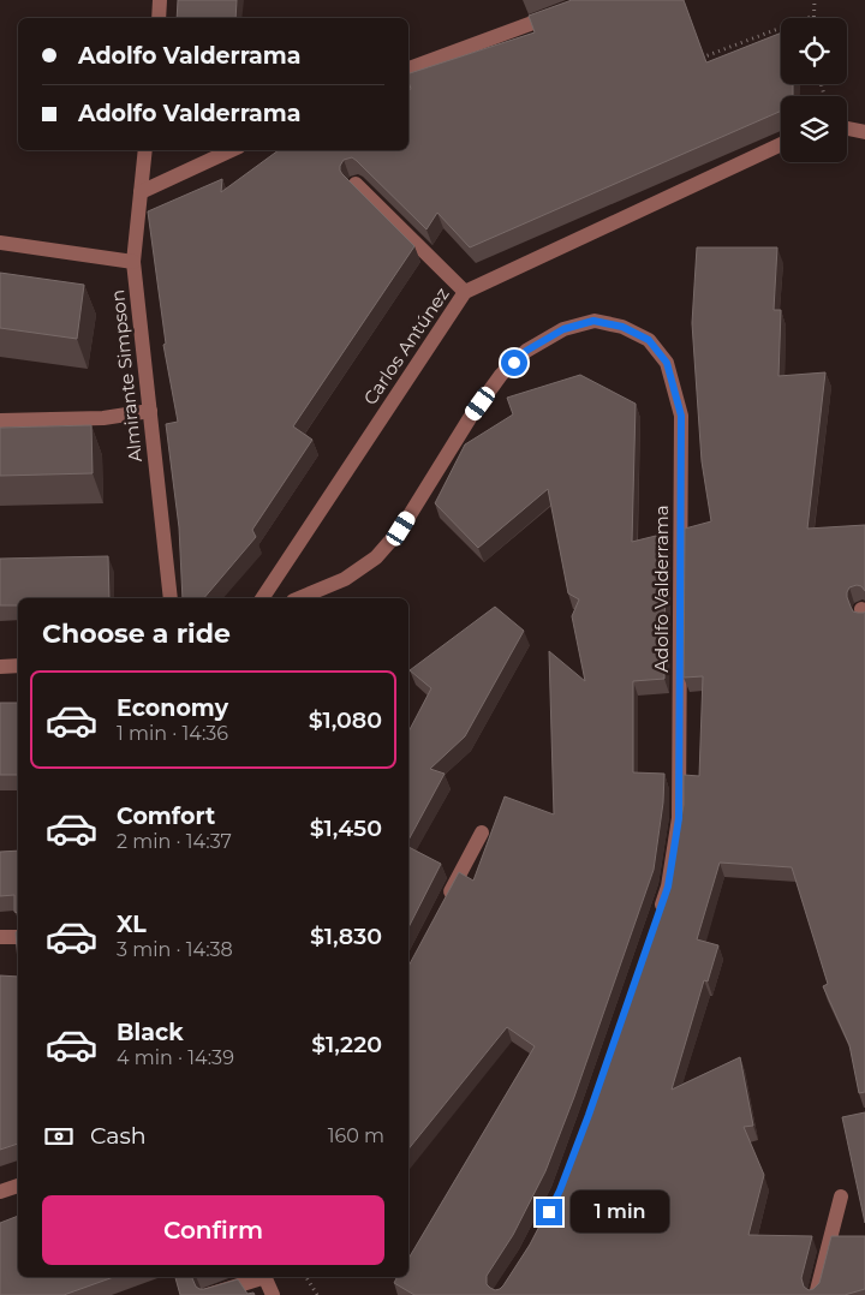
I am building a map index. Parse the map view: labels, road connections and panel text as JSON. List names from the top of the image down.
{
  "streets": {
    "street": ["Carlos Antúnez", "Almirante Simpson", "Adolfo Valderrama"]
  },
  "page": {
    "banner": ["Adolfo Valderrama", "Adolfo Valderrama"],
    "heading": "Choose a ride",
    "list": [
      {
        "name": "Economy",
        "note": "1 min · 14:36",
        "value": "$1,080"
      },
      {
        "name": "Comfort",
        "note": "2 min · 14:37",
        "value": "$1,450"
      },
      {
        "name": "XL",
        "note": "3 min · 14:38",
        "value": "$1,830"
      },
      {
        "name": "Black",
        "note": "4 min · 14:39",
        "value": "$1,220"
      }
    ],
    "pay": ["Cash", "160 m"],
    "buttons": "Confirm",
    "bubble": "1 min"
  }
}
